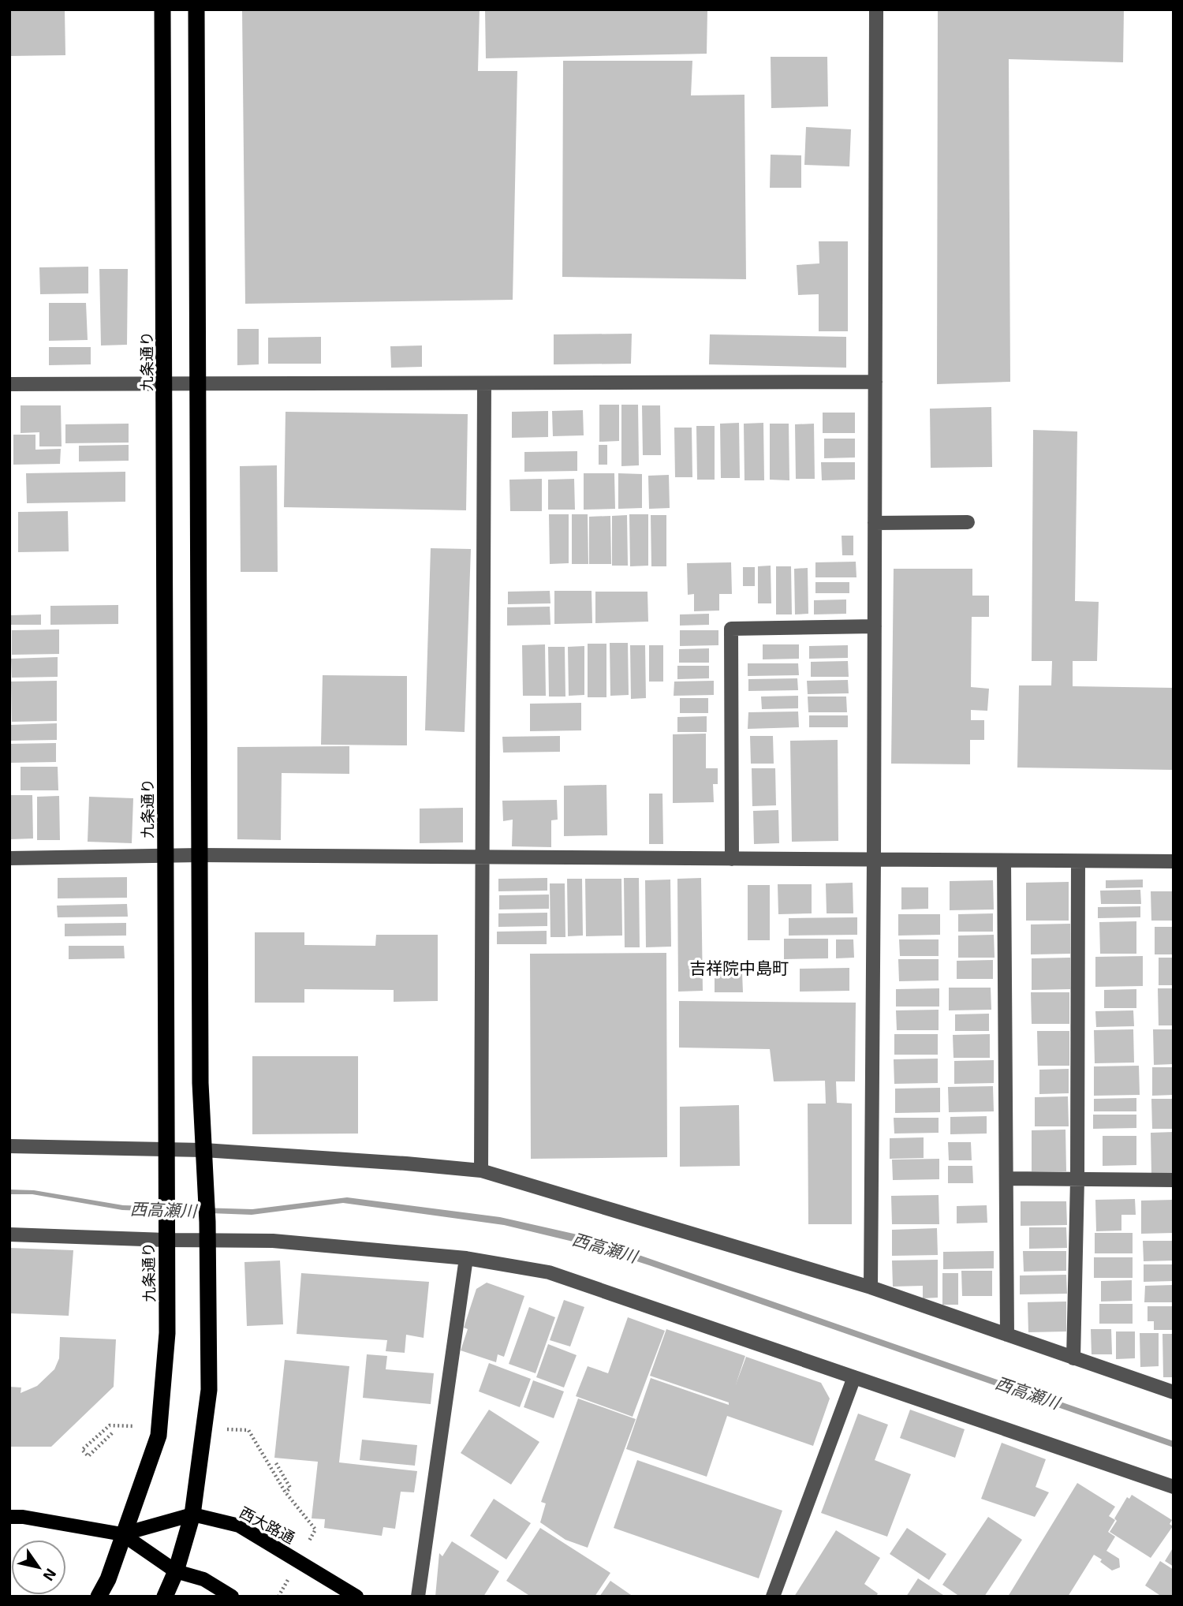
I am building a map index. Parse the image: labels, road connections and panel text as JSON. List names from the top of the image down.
{
  "streets": {
    "highway": ["九条通り"],
    "main road": ["西大路通"]
  },
  "crossings": [
    ["九条通り", "西大路通"]
  ],
  "districts": ["吉祥院中島町"],
  "water": ["西高瀬川"],
  "north": "bottom right"
}
